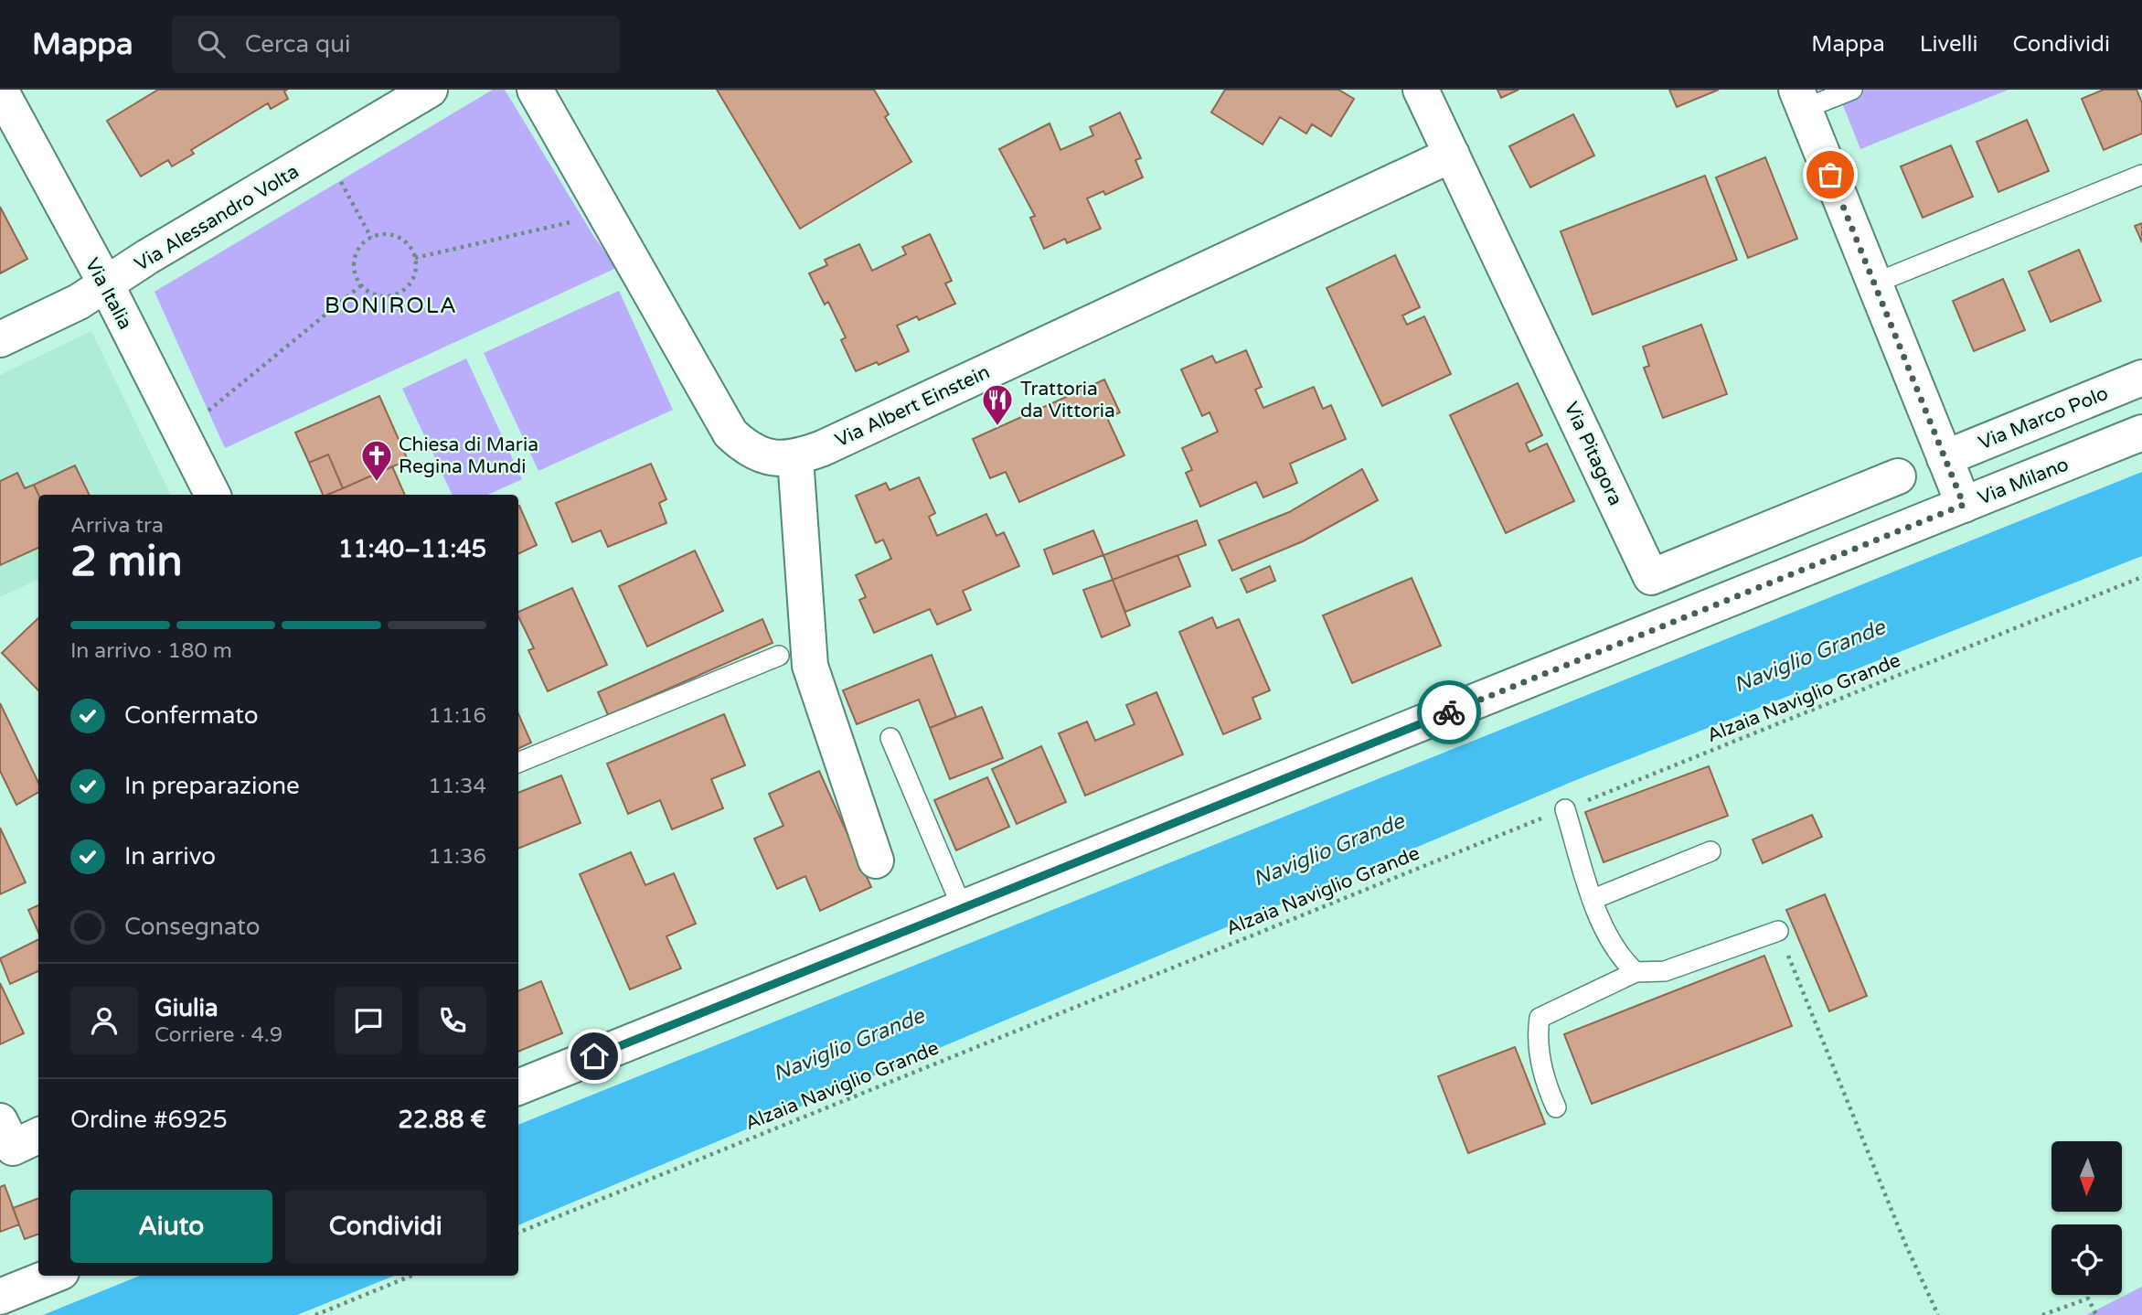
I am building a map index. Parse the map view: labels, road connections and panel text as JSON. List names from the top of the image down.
{
  "streets": {
    "street": [
      "Via Alessandro Volta",
      "Via Italia",
      "Via Albert Einstein",
      "Via Marco Polo",
      "Via Pitagora",
      "Via Milano"
    ],
    "path": ["Alzaia Naviglio Grande"]
  },
  "crossings": [
    ["Via Alessandro Volta", "Via Italia"],
    ["Via Albert Einstein", "Via Pitagora"]
  ],
  "districts": ["BONIROLA"],
  "water": ["Naviglio Grande"],
  "places": {
    "restaurant": ["Trattoria da Vittoria"],
    "church": ["Chiesa di Maria Regina Mundi"]
  },
  "north": "bottom",
  "page": {
    "header": "Mappa",
    "search": "Cerca qui",
    "nav": ["Mappa", "Livelli", "Condividi"],
    "heading": ["2 min", "Arriva tra", "11:40–11:45"],
    "panel": [
      "Giulia",
      "Corriere · 4.9",
      "Ordine #6925",
      "22.88 €"
    ],
    "bar": "In arrivo · 180 m",
    "list": [
      ["Confermato", "11:16"],
      ["In preparazione", "11:34"],
      ["In arrivo", "11:36"],
      "Consegnato"
    ],
    "buttons": ["Aiuto", "Condividi"]
  }
}
